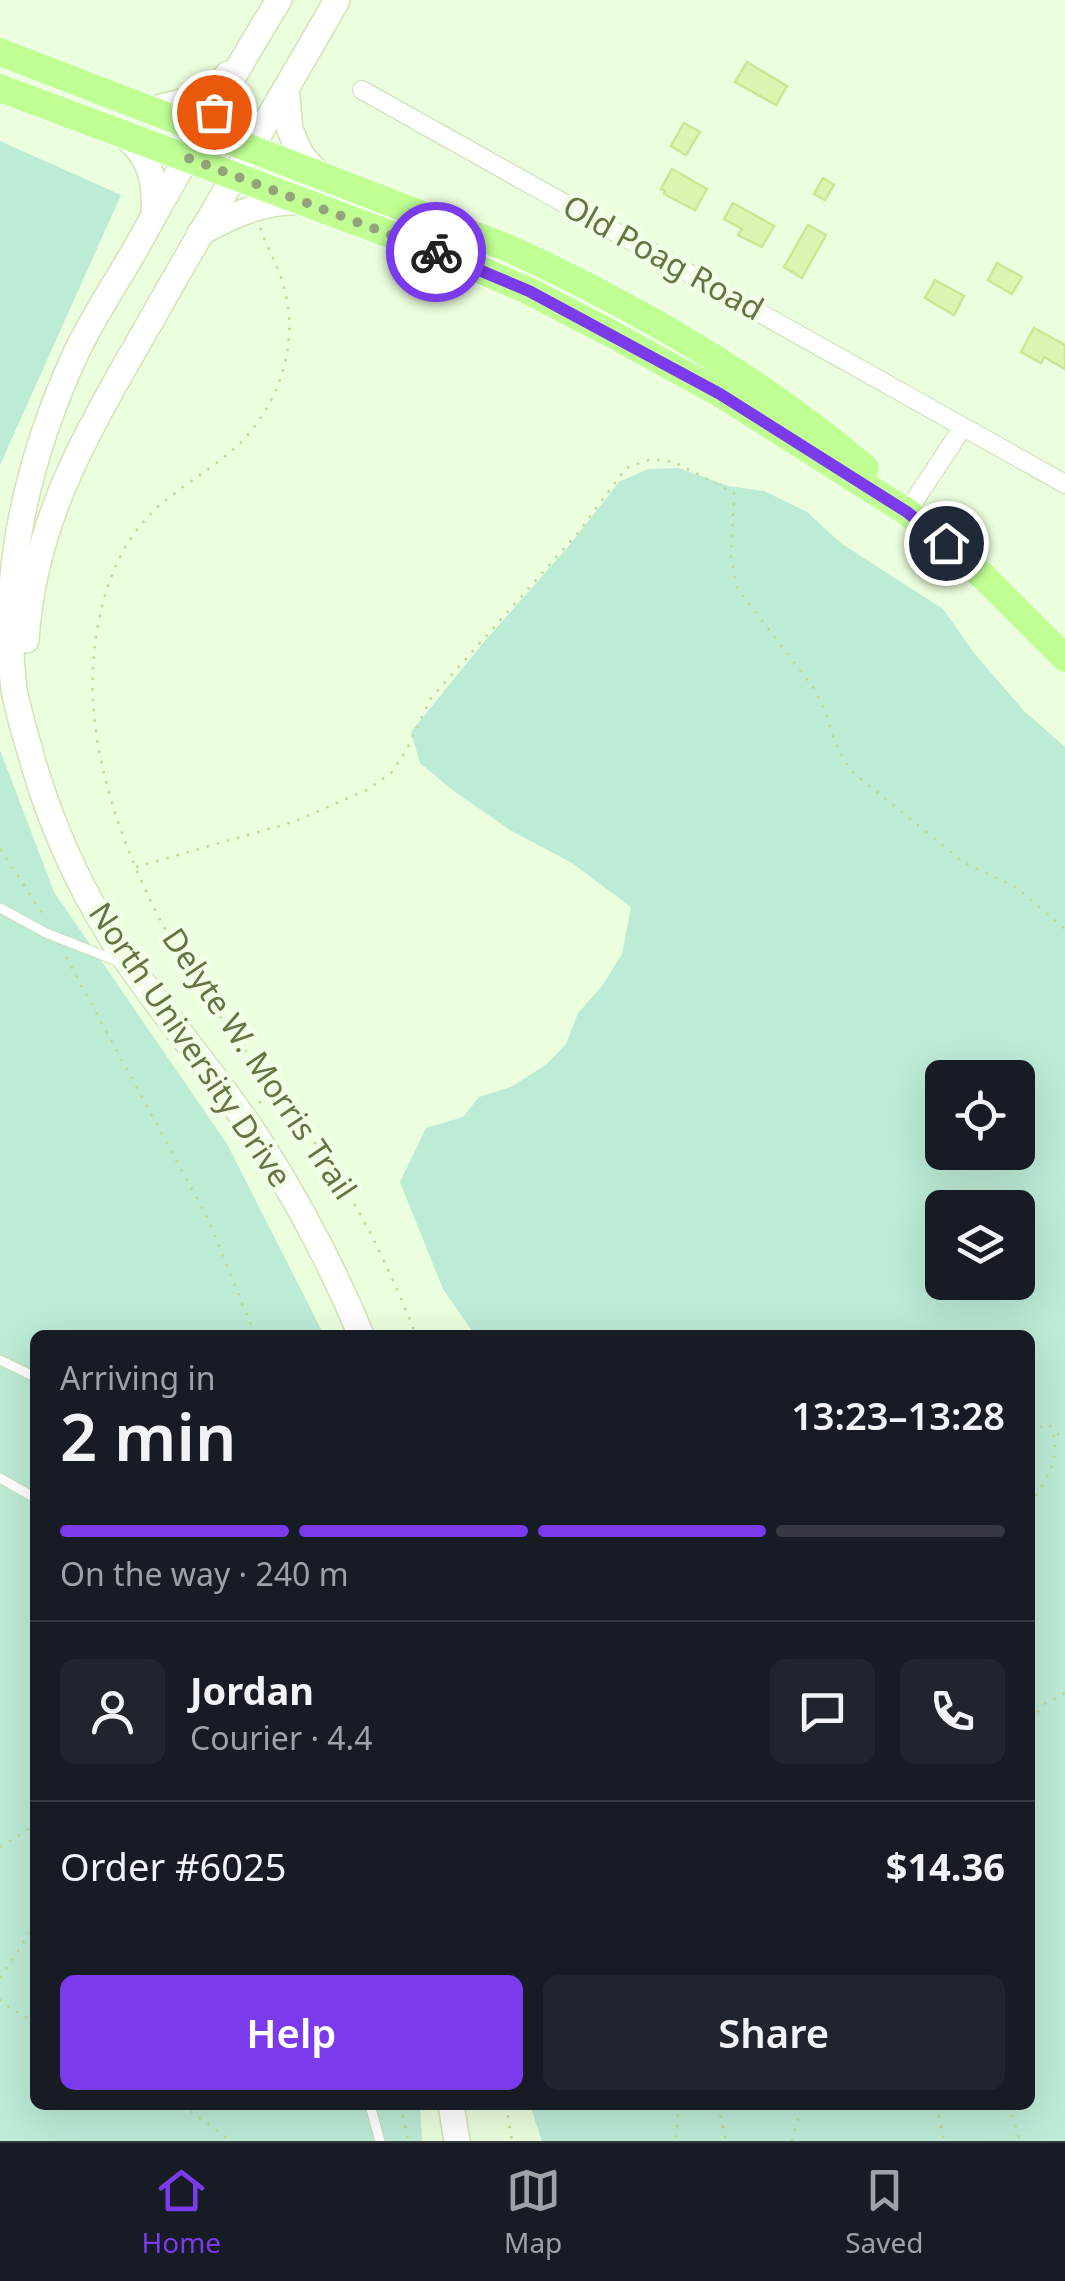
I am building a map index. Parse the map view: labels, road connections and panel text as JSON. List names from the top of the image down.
{
  "streets": {
    "main road": ["North University Drive"],
    "street": ["Old Poag Road"],
    "path": ["Delyte W. Morris Trail"]
  },
  "page": {
    "heading": ["2 min", "Arriving in", "13:23–13:28"],
    "panel": [
      "Jordan",
      "Courier · 4.4",
      "Order #6025",
      "$14.36"
    ],
    "bar": "On the way · 240 m",
    "buttons": ["Help", "Share"],
    "tabs": ["Home", "Map", "Saved"]
  }
}
